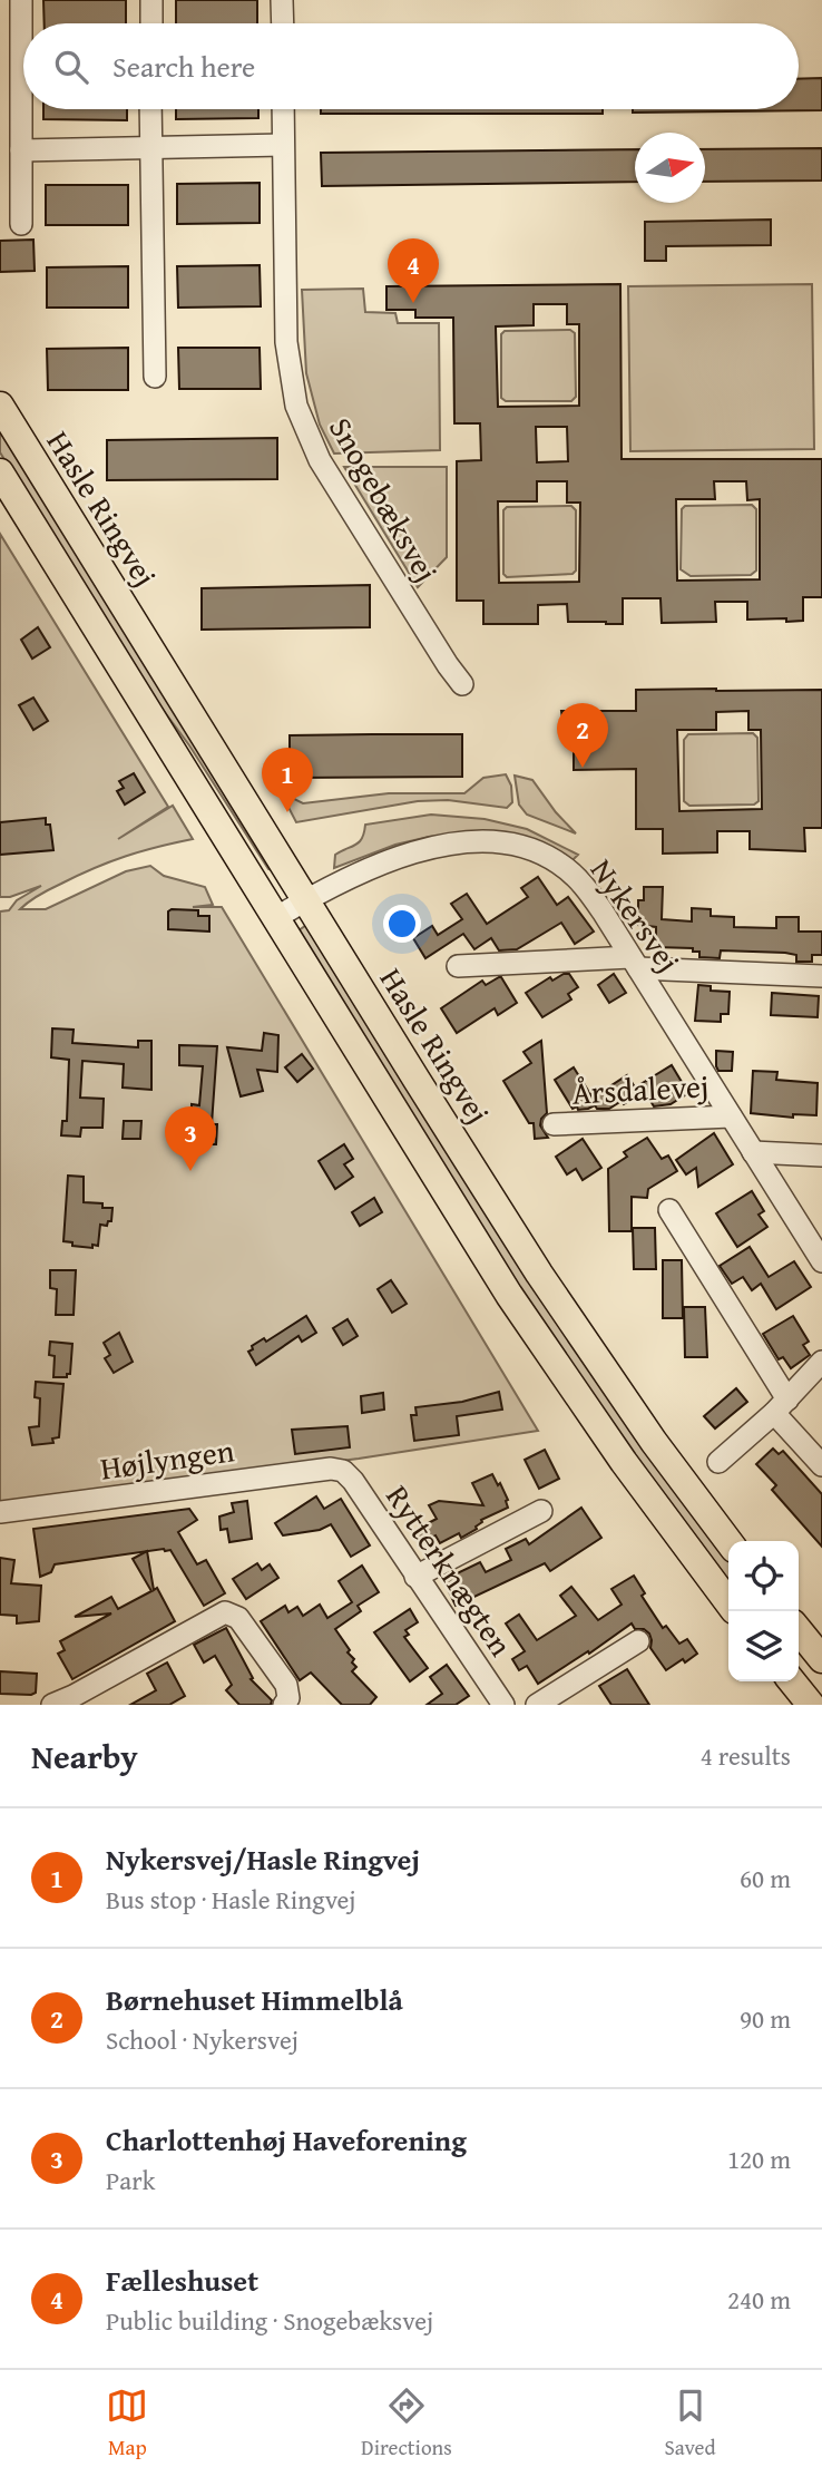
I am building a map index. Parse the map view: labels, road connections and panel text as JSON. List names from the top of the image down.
{
  "streets": {
    "main road": ["Hasle Ringvej"],
    "street": [
      "Snogebæksvej",
      "Nykersvej",
      "Årsdalevej",
      "Højlyngen",
      "Rytterknægten"
    ]
  },
  "crossings": [
    ["Hasle Ringvej", "Nykersvej"],
    ["Nykersvej", "Årsdalevej"],
    ["Højlyngen", "Rytterknægten"]
  ],
  "north": "right",
  "page": {
    "search": "Search here",
    "pins": [
      "4",
      "2",
      "1",
      "3"
    ],
    "heading": ["Nearby", "4 results"],
    "list": [
      {
        "mark": "1",
        "name": "Nykersvej/Hasle Ringvej",
        "note": "Bus stop · Hasle Ringvej",
        "value": "60 m"
      },
      {
        "mark": "2",
        "name": "Børnehuset Himmelblå",
        "note": "School · Nykersvej",
        "value": "90 m"
      },
      {
        "mark": "3",
        "name": "Charlottenhøj Haveforening",
        "note": "Park",
        "value": "120 m"
      },
      {
        "mark": "4",
        "name": "Fælleshuset",
        "note": "Public building · Snogebæksvej",
        "value": "240 m"
      }
    ],
    "nav": ["Map", "Directions", "Saved"]
  }
}
